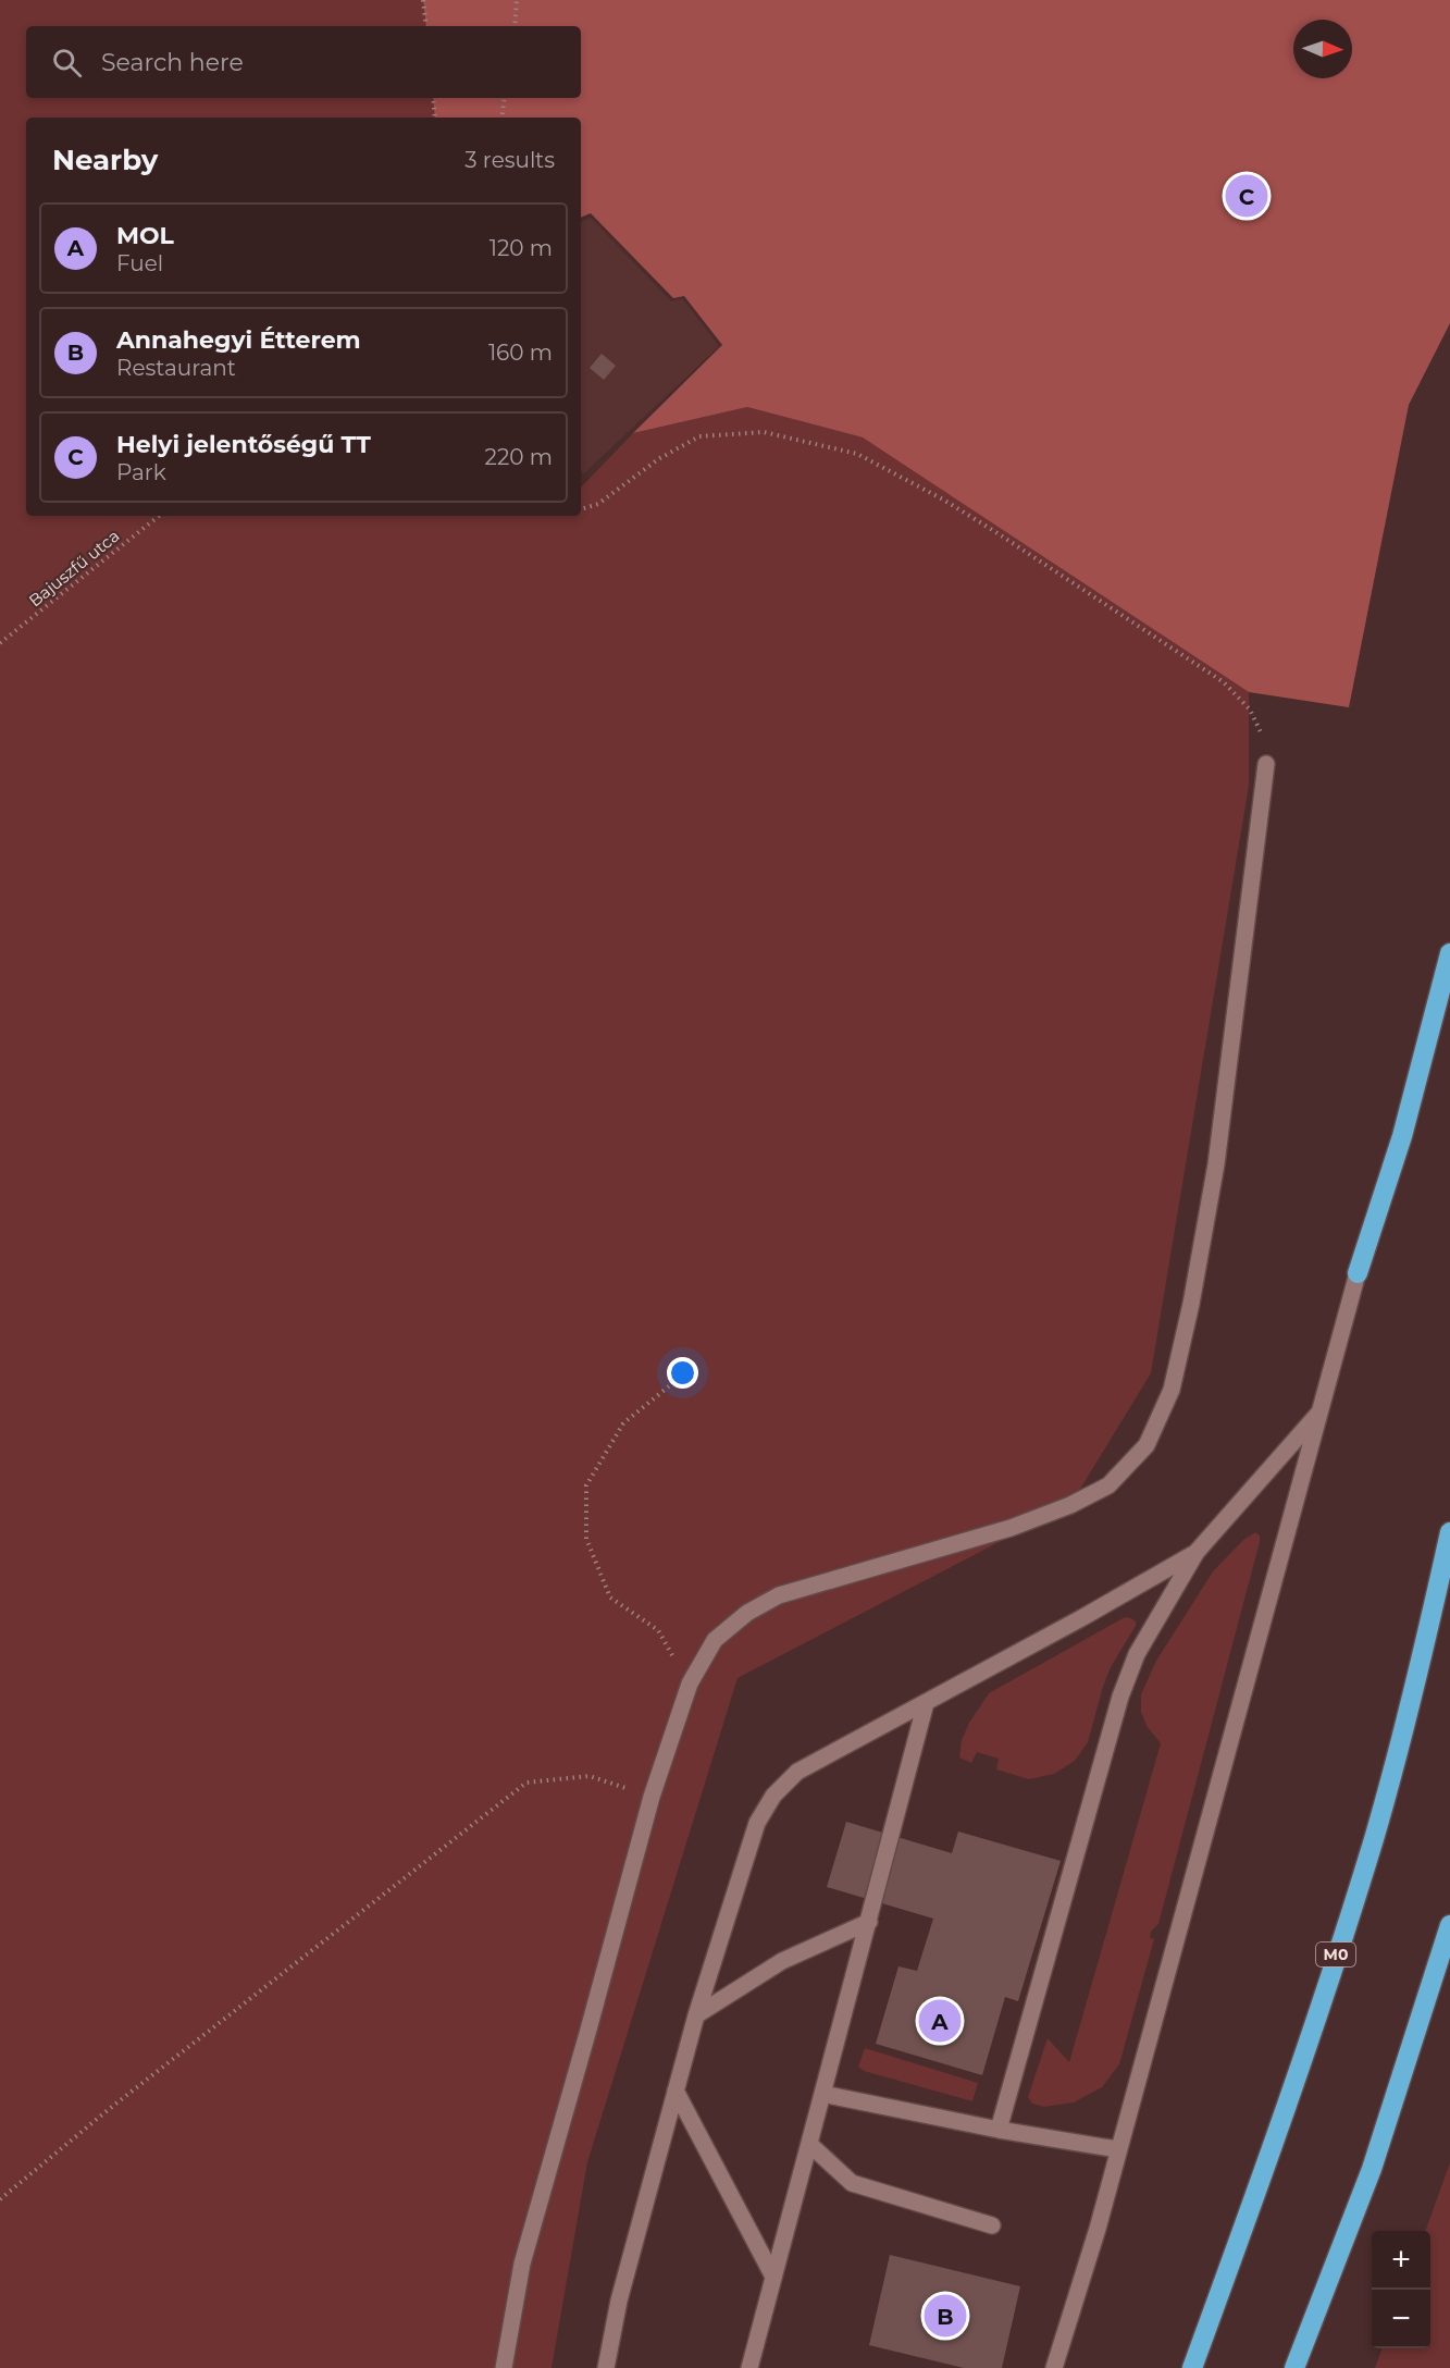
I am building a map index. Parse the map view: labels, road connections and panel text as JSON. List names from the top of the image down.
{
  "streets": {
    "highway": ["M0"],
    "path": ["Bajuszfű utca"]
  },
  "north": "right",
  "page": {
    "search": "Search here",
    "heading": ["Nearby", "3 results"],
    "pins": ["C", "A", "B"],
    "list": [
      {
        "mark": "A",
        "name": "MOL",
        "note": "Fuel",
        "value": "120 m"
      },
      {
        "mark": "B",
        "name": "Annahegyi Étterem",
        "note": "Restaurant",
        "value": "160 m"
      },
      {
        "mark": "C",
        "name": "Helyi jelentőségű TT",
        "note": "Park",
        "value": "220 m"
      }
    ],
    "map_buttons": ["+", "−"]
  }
}
